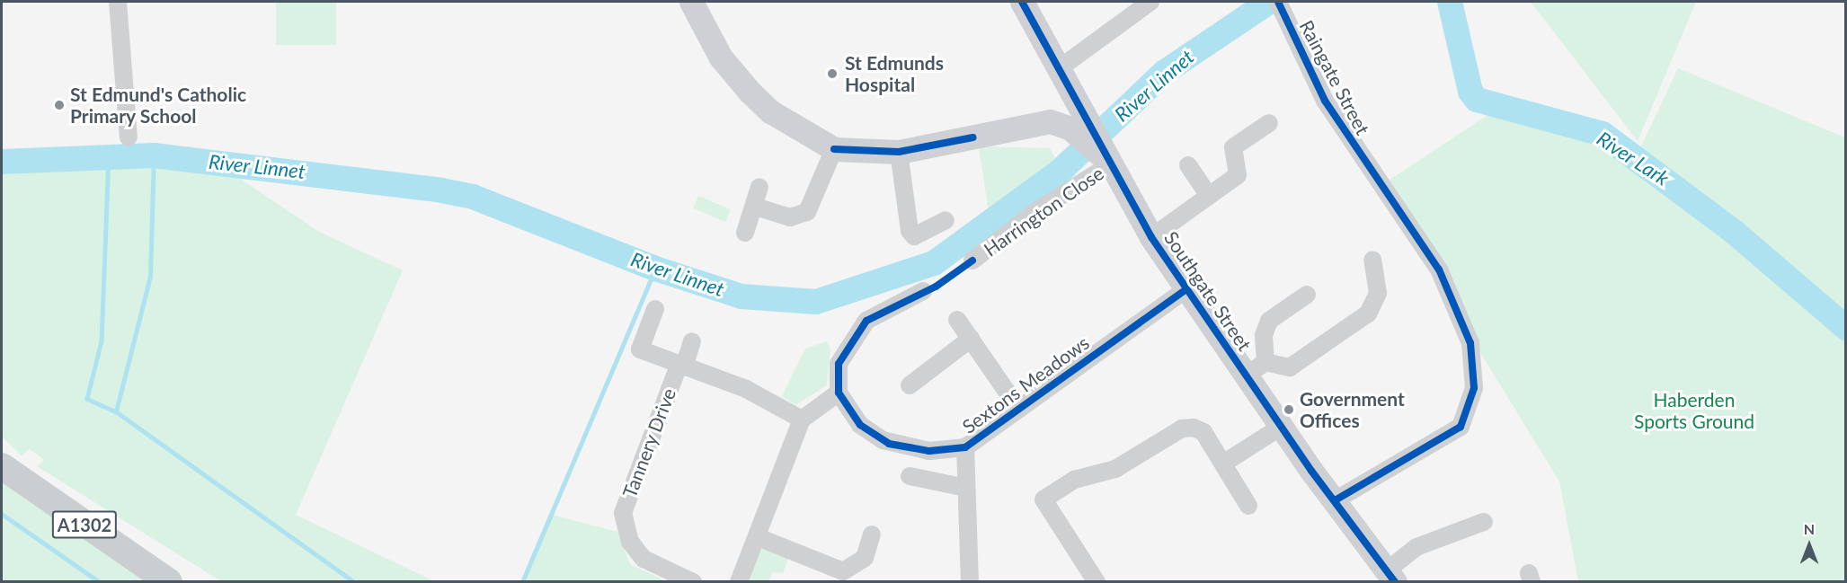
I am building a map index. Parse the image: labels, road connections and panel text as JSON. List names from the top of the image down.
{
  "streets": {
    "main road": ["A1302"],
    "street": [
      "Raingate Street",
      "Harrington Close",
      "Southgate Street",
      "Sextons Meadows",
      "Tannery Drive"
    ]
  },
  "crossings": [
    ["Raingate Street", "Southgate Street"],
    ["Harrington Close", "Southgate Street"],
    ["Southgate Street", "Sextons Meadows"]
  ],
  "water": ["River Linnet", "River Lark"],
  "parks": ["Haberden Sports Ground"],
  "places": ["St Edmunds Hospital", "St Edmund's Catholic Primary School", "Government Offices"],
  "north": "top"
}
